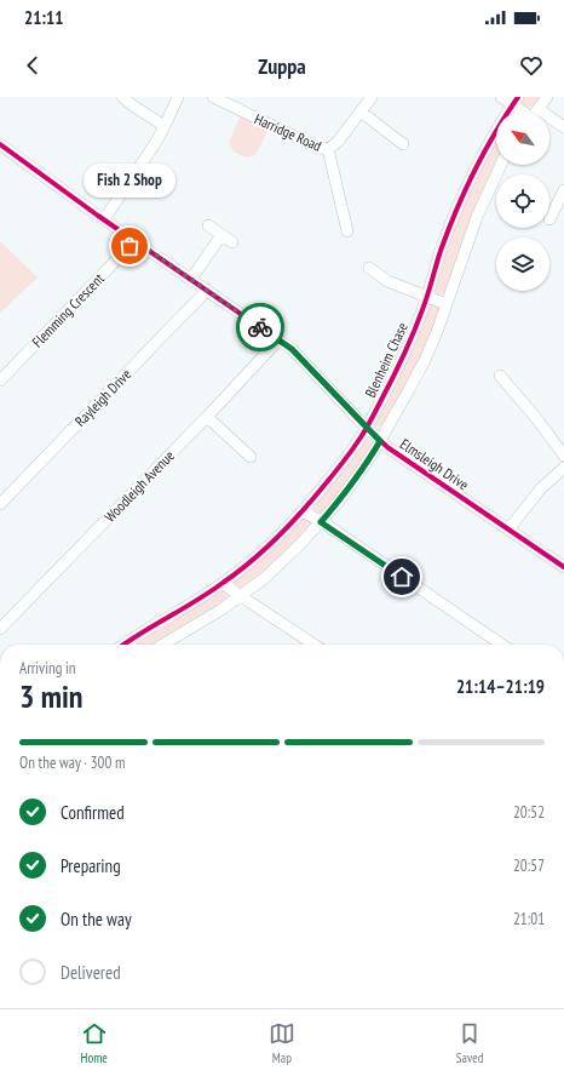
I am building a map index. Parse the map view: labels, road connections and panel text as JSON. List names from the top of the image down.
{
  "streets": {
    "street": [
      "Harridge Road",
      "Flemming Crescent",
      "Blenheim Chase",
      "Rayleigh Drive",
      "Elmsleigh Drive",
      "Woodleigh Avenue"
    ]
  },
  "crossings": [
    ["Flemming Crescent", "Elmsleigh Drive"],
    ["Blenheim Chase", "Elmsleigh Drive"],
    ["Rayleigh Drive", "Elmsleigh Drive"],
    ["Elmsleigh Drive", "Woodleigh Avenue"]
  ],
  "places": ["Fish 2 Shop"],
  "north": "top left",
  "page": {
    "status": "21:11",
    "header": "Zuppa",
    "bubble": "Fish 2 Shop",
    "heading": ["3 min", "Arriving in", "21:14–21:19"],
    "bar": "On the way · 300 m",
    "list": [
      ["Confirmed", "20:52"],
      ["Preparing", "20:57"],
      ["On the way", "21:01"],
      "Delivered"
    ],
    "tabs": ["Home", "Map", "Saved"]
  }
}
